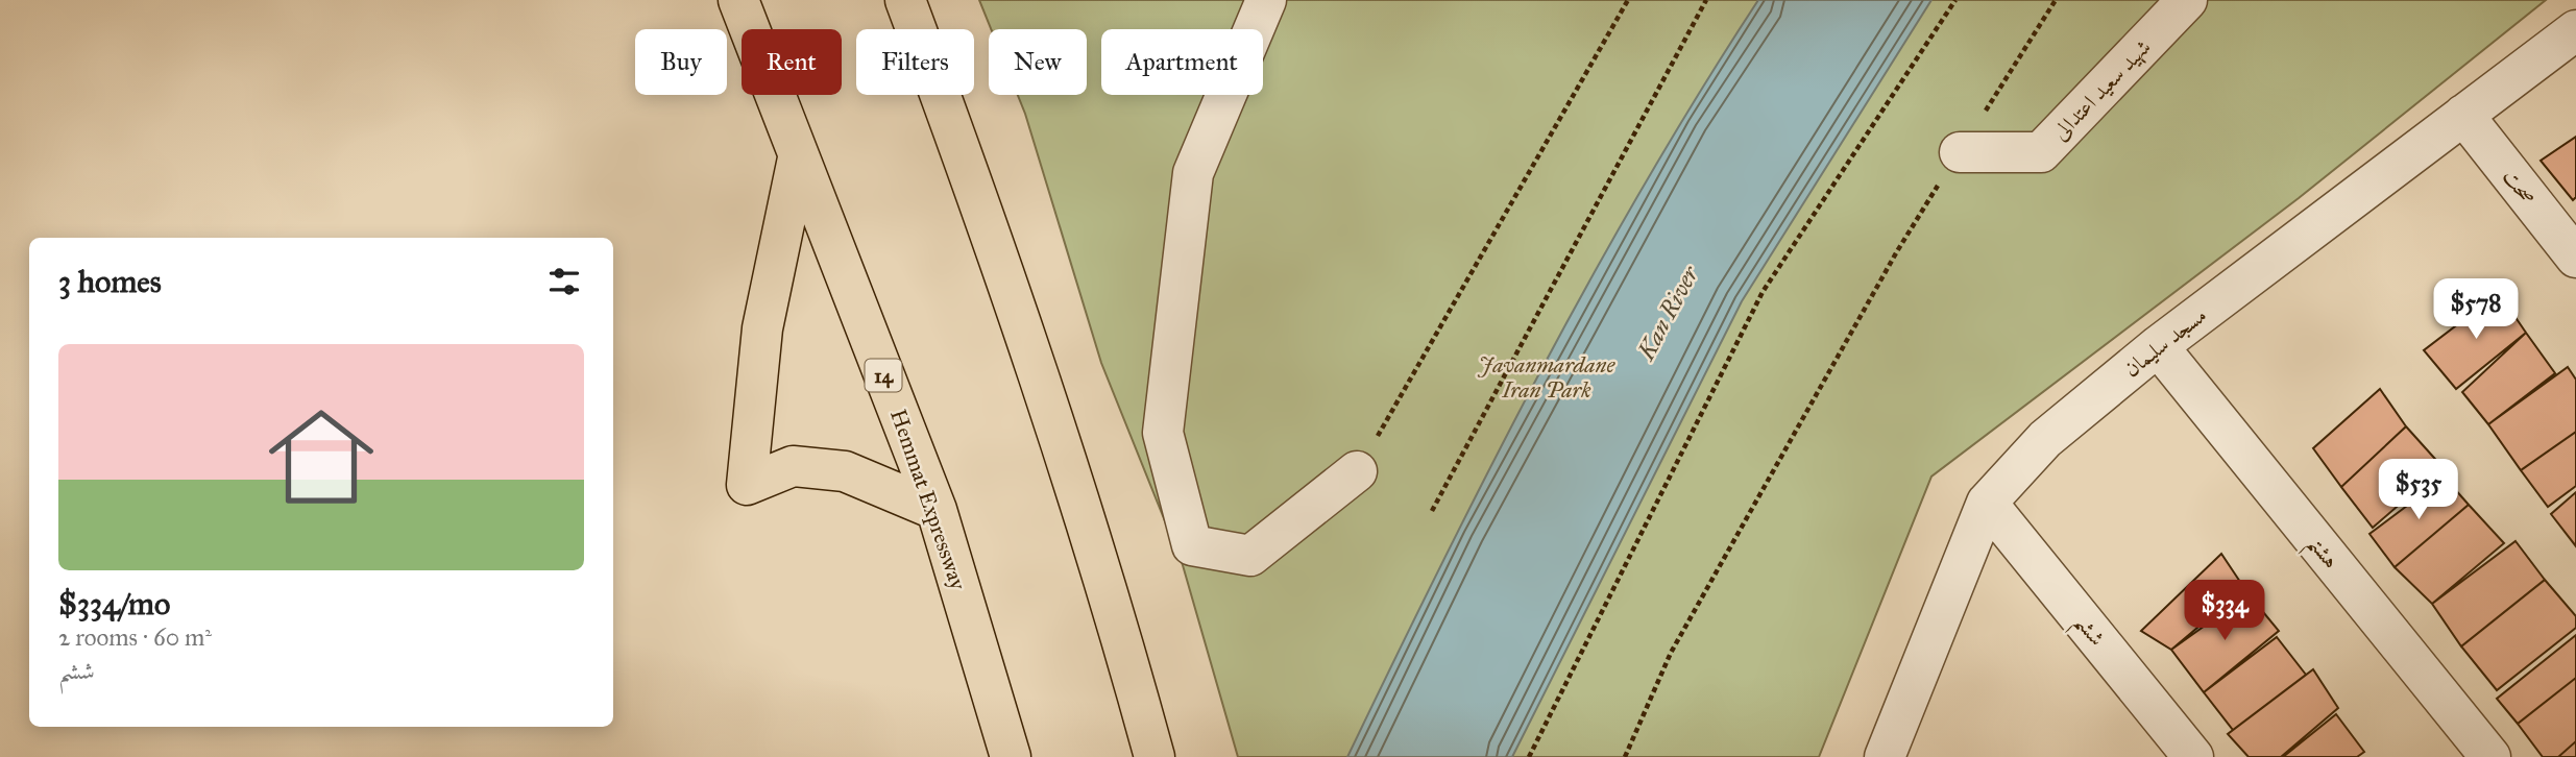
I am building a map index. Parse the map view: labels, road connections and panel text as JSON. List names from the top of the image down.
{
  "streets": {
    "highway": ["14", "Hemmat Expressway"],
    "street": [
      "شهید سعید اعتدالی",
      "صحت",
      "مسجد سلیمان",
      "هشتم",
      "ششم"
    ]
  },
  "crossings": [
    ["صحت", "مسجد سلیمان"],
    ["مسجد سلیمان", "هشتم"],
    ["مسجد سلیمان", "ششم"]
  ],
  "water": ["Kan River"],
  "parks": ["Javanmardane Iran Park"],
  "page": {
    "chip": [
      "Buy",
      "Rent",
      "Filters",
      "New",
      "Apartment"
    ],
    "heading": "3 homes",
    "price": ["$578", "$535", "$334"],
    "list": [
      {
        "name": "$334/mo",
        "note": "2 rooms · 60 m² · ششم"
      }
    ]
  }
}
